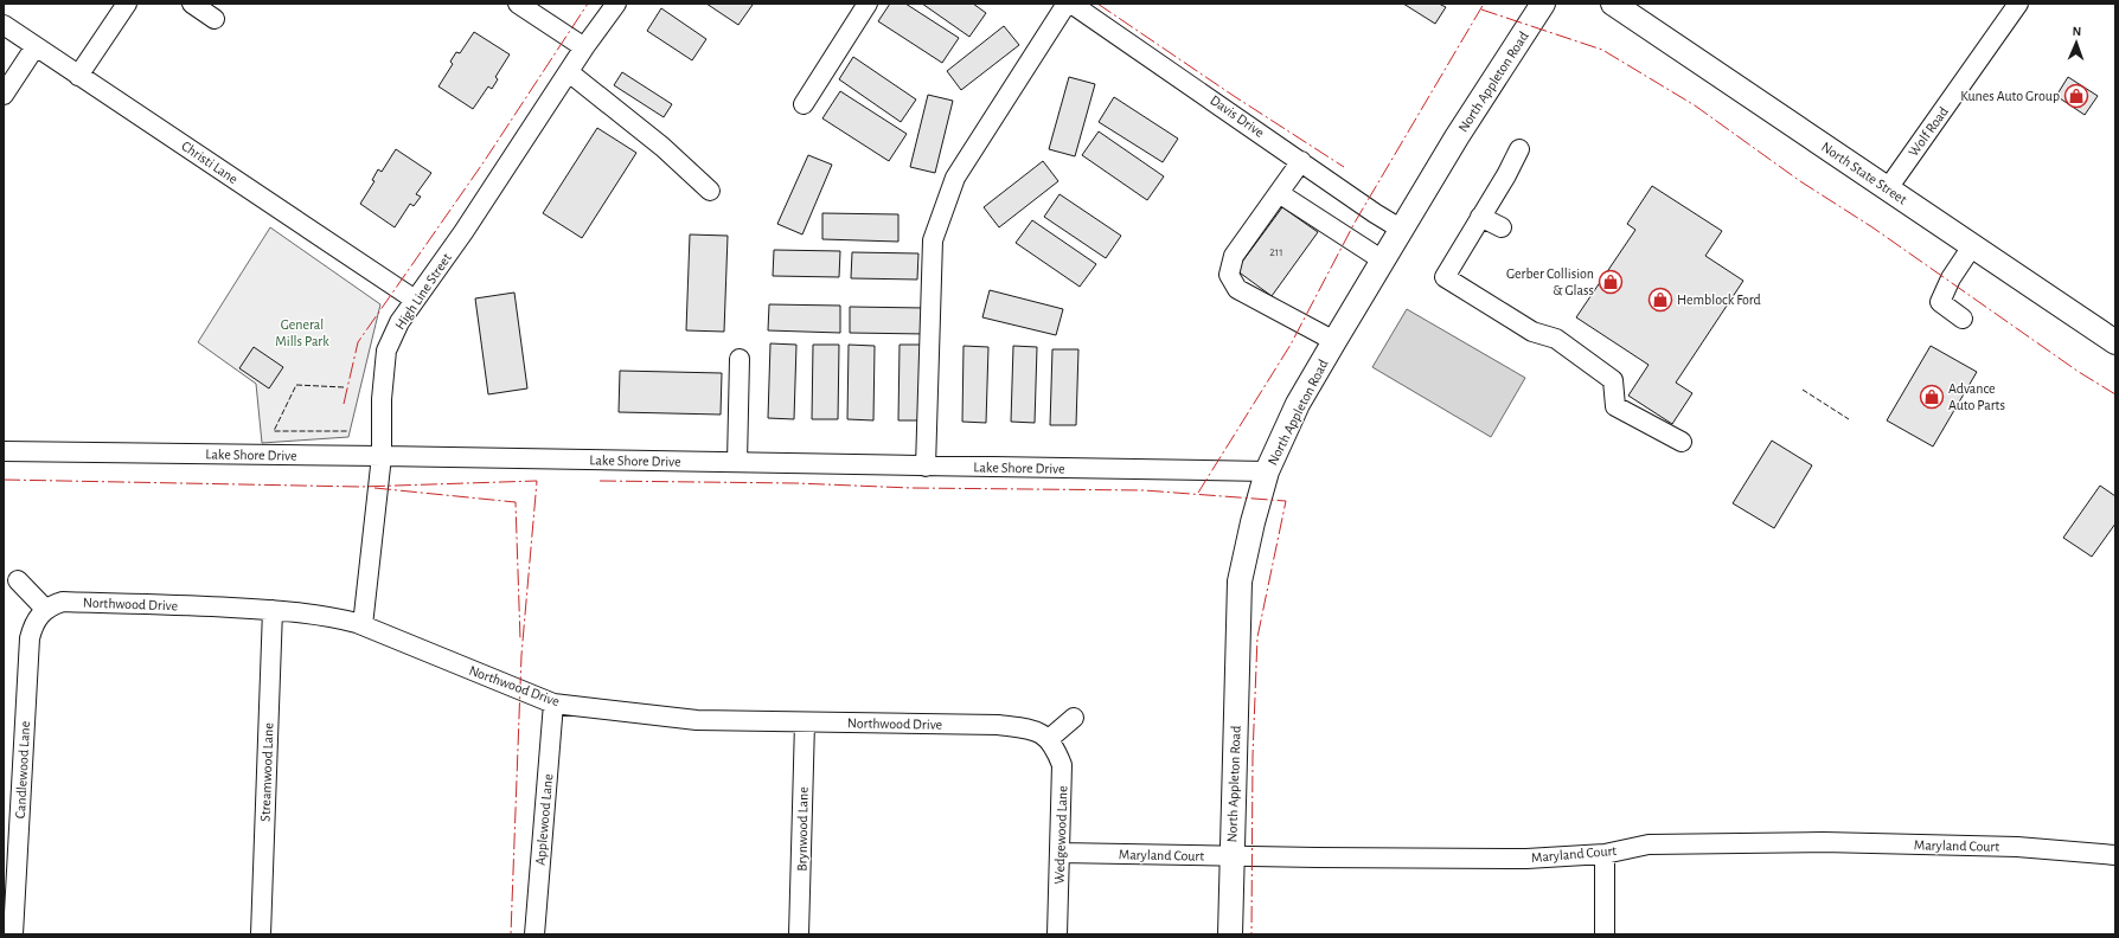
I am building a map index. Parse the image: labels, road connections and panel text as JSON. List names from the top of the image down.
{
  "streets": {
    "main road": ["North Appleton Road", "North State Street"],
    "street": [
      "Davis Drive",
      "Wolf Road",
      "Christi Lane",
      "High Line Street",
      "Lake Shore Drive",
      "Northwood Drive",
      "Candlewood Lane",
      "Streamwood Lane",
      "Applewood Lane",
      "Brynwood Lane",
      "Wedgewood Lane",
      "Maryland Court"
    ]
  },
  "crossings": [
    ["North Appleton Road", "Davis Drive"],
    ["North Appleton Road", "Lake Shore Drive"],
    ["North Appleton Road", "Maryland Court"],
    ["Wolf Road", "North State Street"],
    ["Christi Lane", "High Line Street"],
    ["High Line Street", "Lake Shore Drive"],
    ["High Line Street", "Northwood Drive"],
    ["Northwood Drive", "Candlewood Lane"],
    ["Northwood Drive", "Streamwood Lane"],
    ["Northwood Drive", "Applewood Lane"],
    ["Northwood Drive", "Brynwood Lane"],
    ["Northwood Drive", "Wedgewood Lane"],
    ["Wedgewood Lane", "Maryland Court"]
  ],
  "parks": ["General Mills Park"],
  "places": {
    "shop": [
      "Kunes Auto Group",
      "Gerber Collision & Glass",
      "Hemblock Ford",
      "Advance Auto Parts"
    ]
  },
  "house_numbers": ["211"],
  "north": "top"
}
